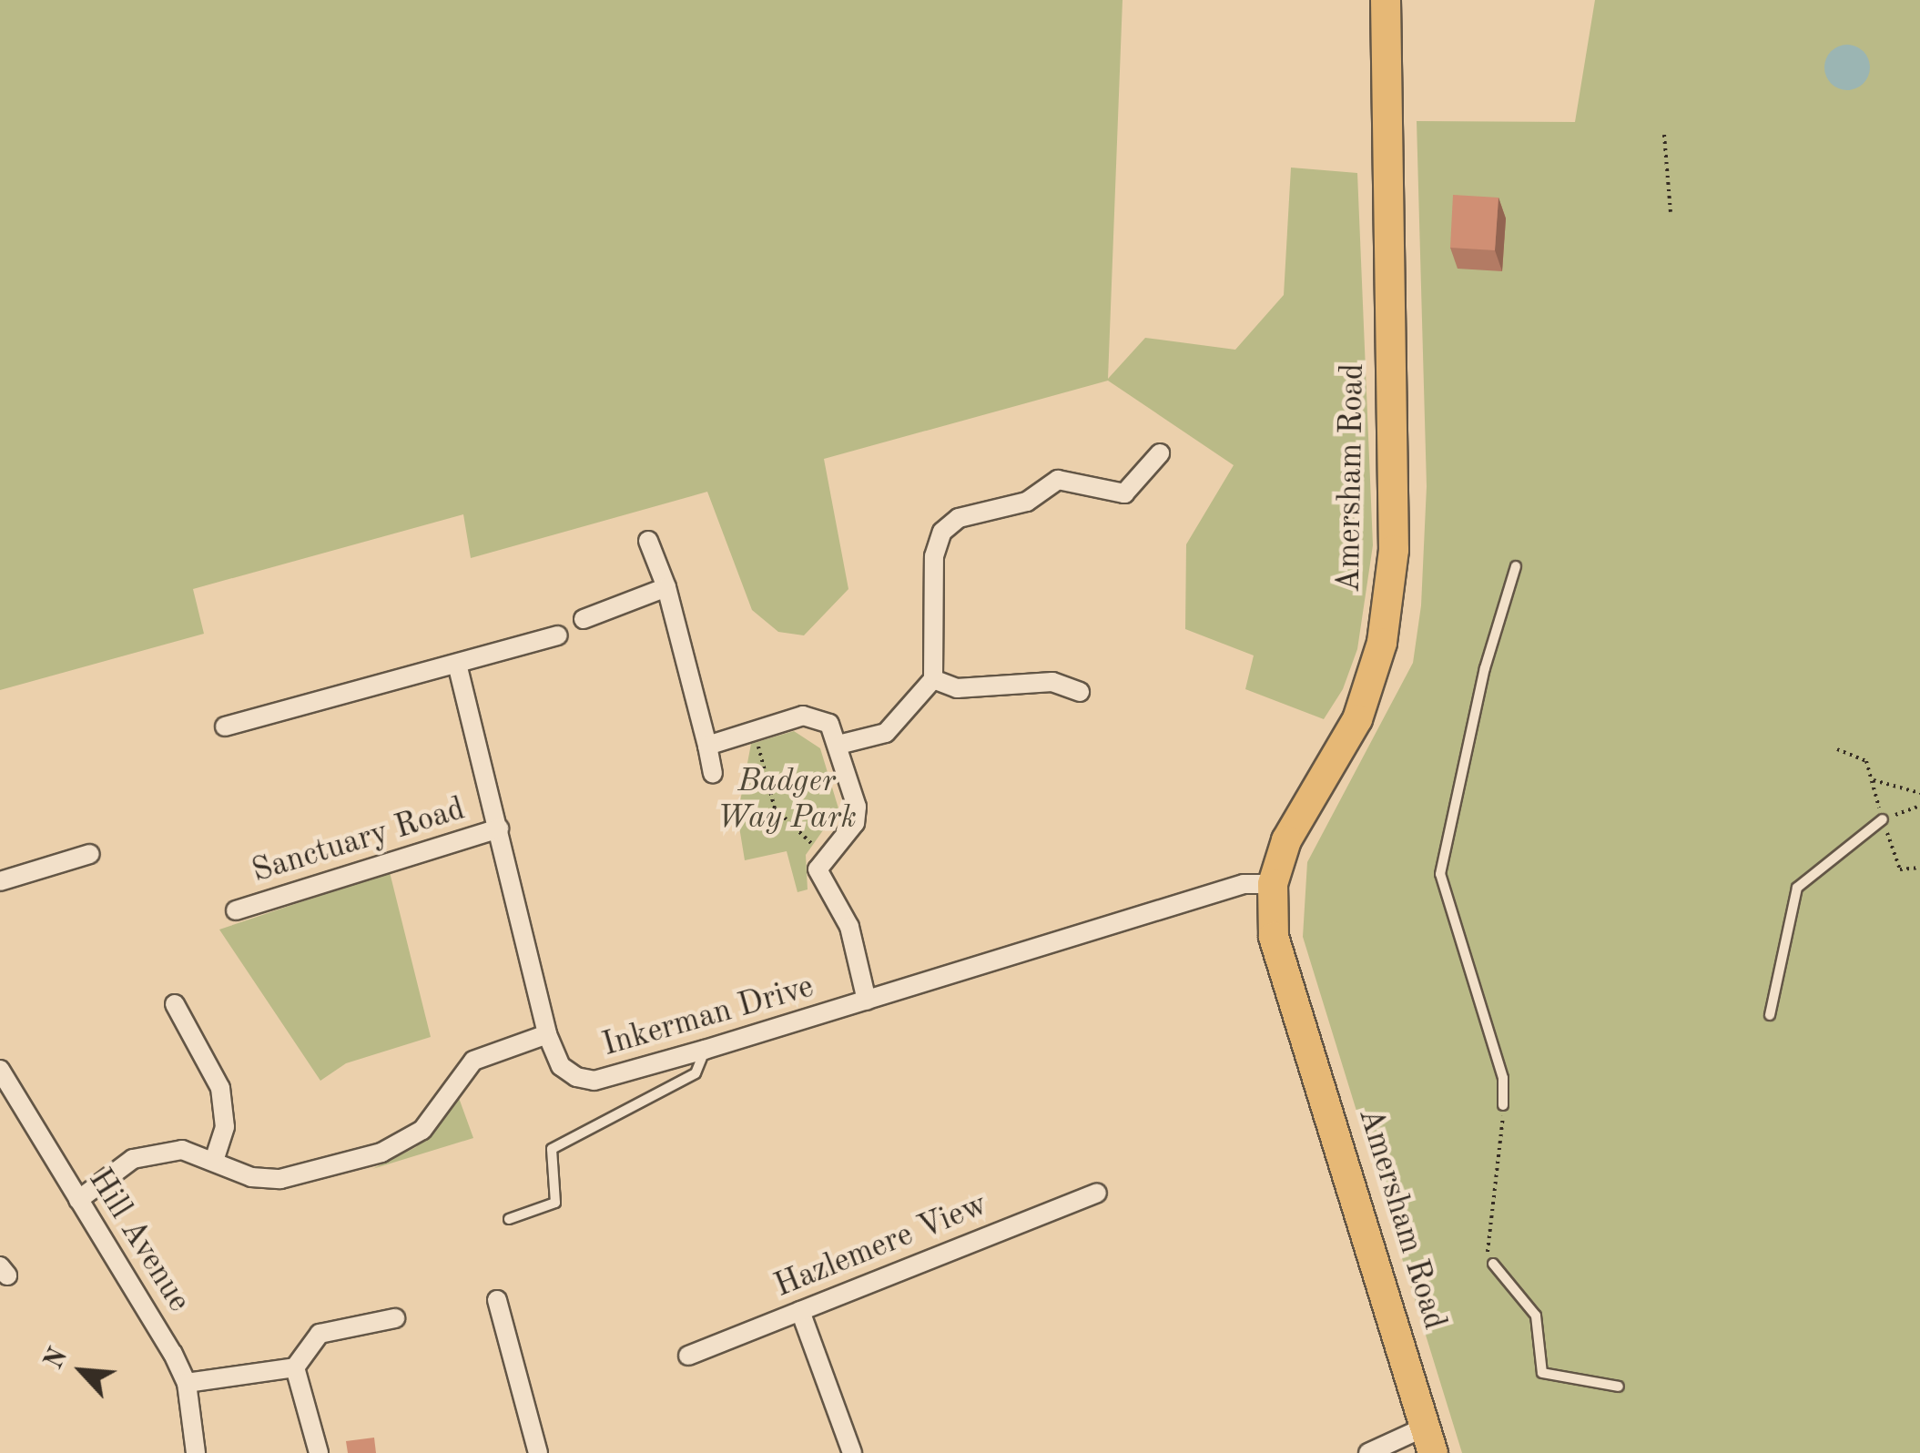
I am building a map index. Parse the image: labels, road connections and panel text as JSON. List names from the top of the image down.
{
  "streets": {
    "main road": ["Amersham Road"],
    "street": [
      "Sanctuary Road",
      "Inkerman Drive",
      "Hill Avenue",
      "Hazlemere View"
    ]
  },
  "crossings": [
    ["Amersham Road", "Inkerman Drive"],
    ["Sanctuary Road", "Inkerman Drive"]
  ],
  "parks": ["Badger Way Park"],
  "north": "top left"
}
